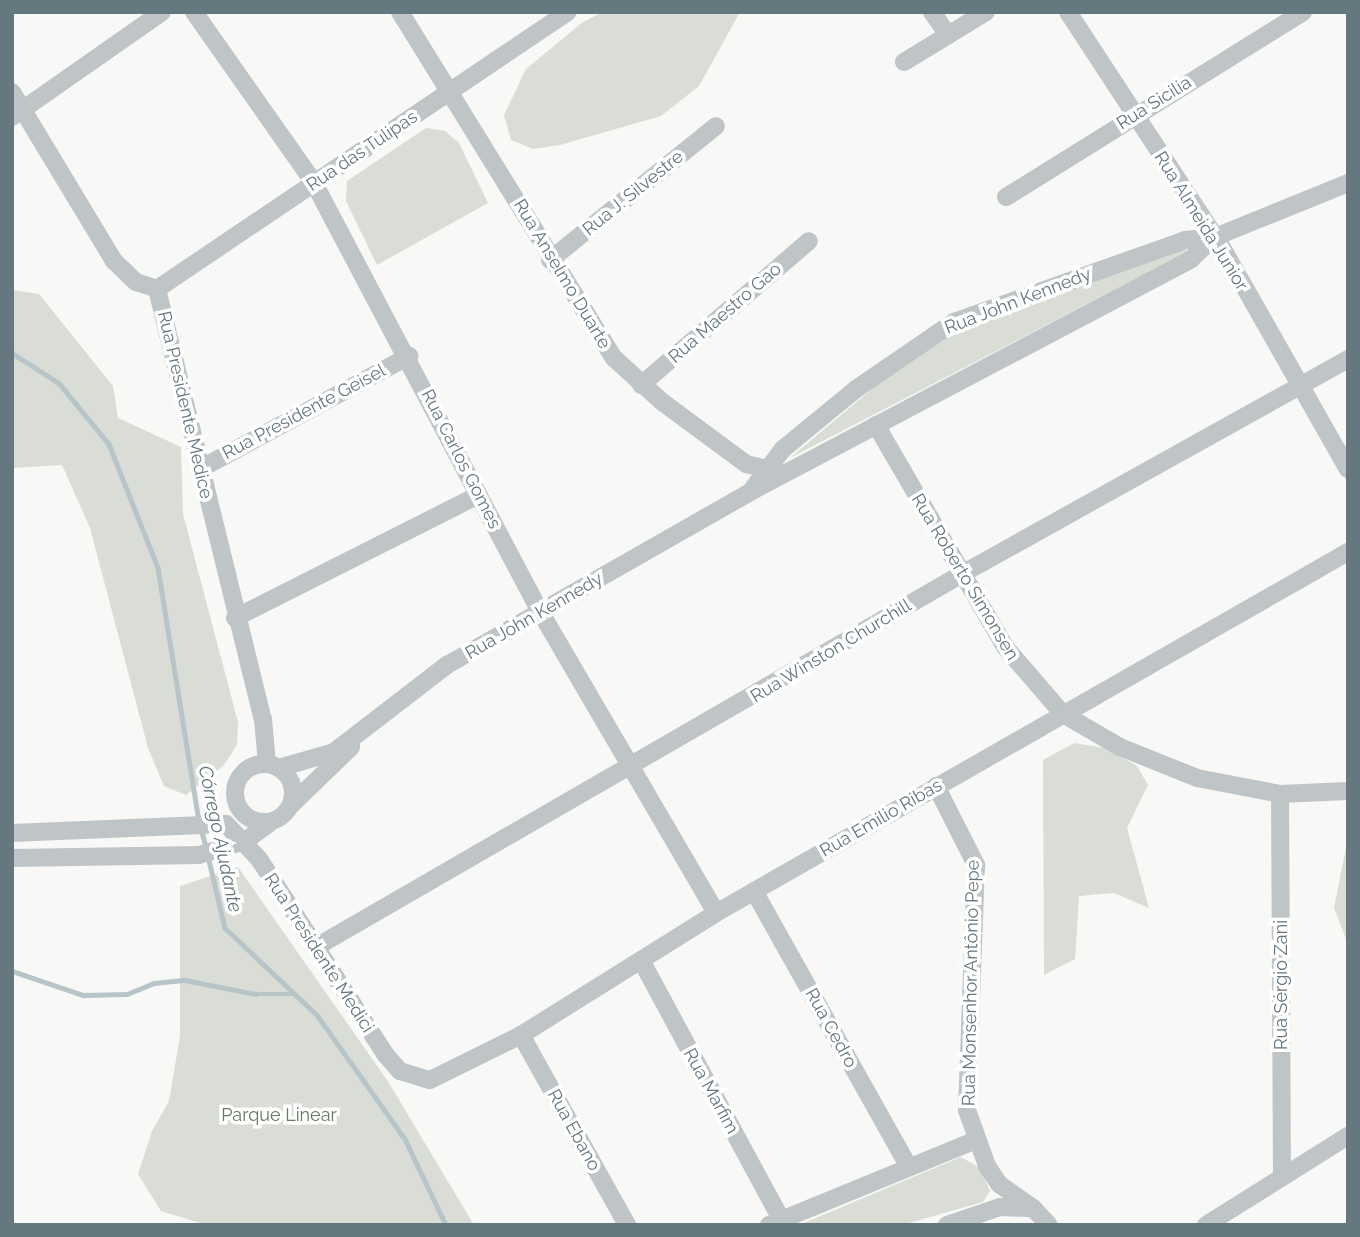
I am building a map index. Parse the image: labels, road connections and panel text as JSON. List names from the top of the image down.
{
  "streets": {
    "street": [
      "Rua Sicilia",
      "Rua das Tulipas",
      "Rua J. Silvestre",
      "Rua Almeida Junior",
      "Rua Anselmo Duarte",
      "Rua John Kennedy",
      "Rua Maestro Gao",
      "Rua Presidente Medice",
      "Rua Presidente Geisel",
      "Rua Carlos Gomes",
      "Rua Roberto Simonsen",
      "Rua Winston Churchill",
      "Rua Emilio Ribas",
      "Rua Presidente Medici",
      "Rua Monsenhor Antônio Pepe",
      "Rua Sérgio Zani",
      "Rua Cedro",
      "Rua Marfim",
      "Rua Ebano"
    ]
  },
  "crossings": [
    ["Rua Sicilia", "Rua Almeida Junior"],
    ["Rua das Tulipas", "Rua Anselmo Duarte"],
    ["Rua das Tulipas", "Rua Presidente Medice"],
    ["Rua das Tulipas", "Rua Carlos Gomes"],
    ["Rua J. Silvestre", "Rua Anselmo Duarte"],
    ["Rua Almeida Junior", "Rua John Kennedy"],
    ["Rua Almeida Junior", "Rua Winston Churchill"],
    ["Rua Anselmo Duarte", "Rua John Kennedy"],
    ["Rua Anselmo Duarte", "Rua Maestro Gao"],
    ["Rua John Kennedy", "Rua Presidente Medice"],
    ["Rua John Kennedy", "Rua Carlos Gomes"],
    ["Rua John Kennedy", "Rua Roberto Simonsen"],
    ["Rua Presidente Medice", "Rua Presidente Geisel"],
    ["Rua Presidente Geisel", "Rua Carlos Gomes"],
    ["Rua Carlos Gomes", "Rua Winston Churchill"],
    ["Rua Carlos Gomes", "Rua Emilio Ribas"],
    ["Rua Roberto Simonsen", "Rua Winston Churchill"],
    ["Rua Roberto Simonsen", "Rua Emilio Ribas"],
    ["Rua Roberto Simonsen", "Rua Sérgio Zani"],
    ["Rua Winston Churchill", "Rua Presidente Medici"],
    ["Rua Emilio Ribas", "Rua Presidente Medici"],
    ["Rua Emilio Ribas", "Rua Monsenhor Antônio Pepe"],
    ["Rua Emilio Ribas", "Rua Cedro"],
    ["Rua Emilio Ribas", "Rua Marfim"],
    ["Rua Emilio Ribas", "Rua Ebano"]
  ],
  "water": ["Córrego Ajudante"],
  "parks": ["Parque Linear"]
}
